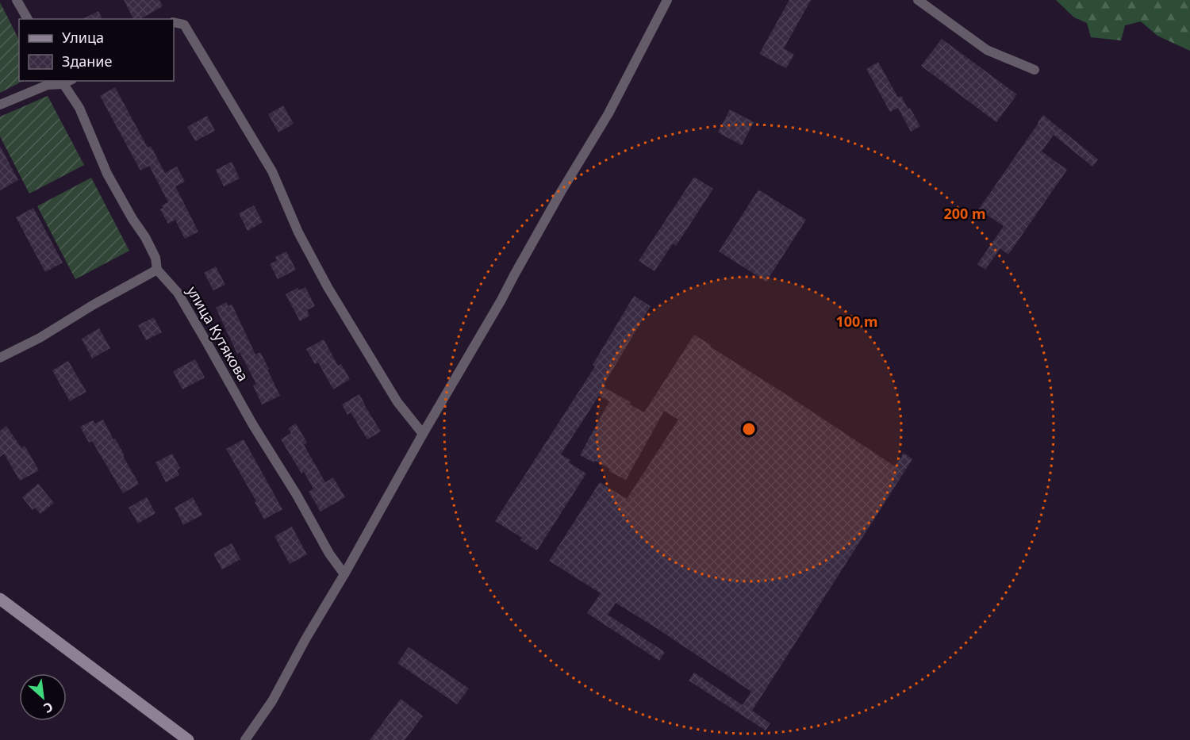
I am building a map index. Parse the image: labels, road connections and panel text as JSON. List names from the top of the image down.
{
  "streets": {
    "street": ["улица Кутякова"]
  },
  "legend": ["Улица", "Здание"],
  "north": "bottom right",
  "rings": ["200 m", "100 m"]
}
